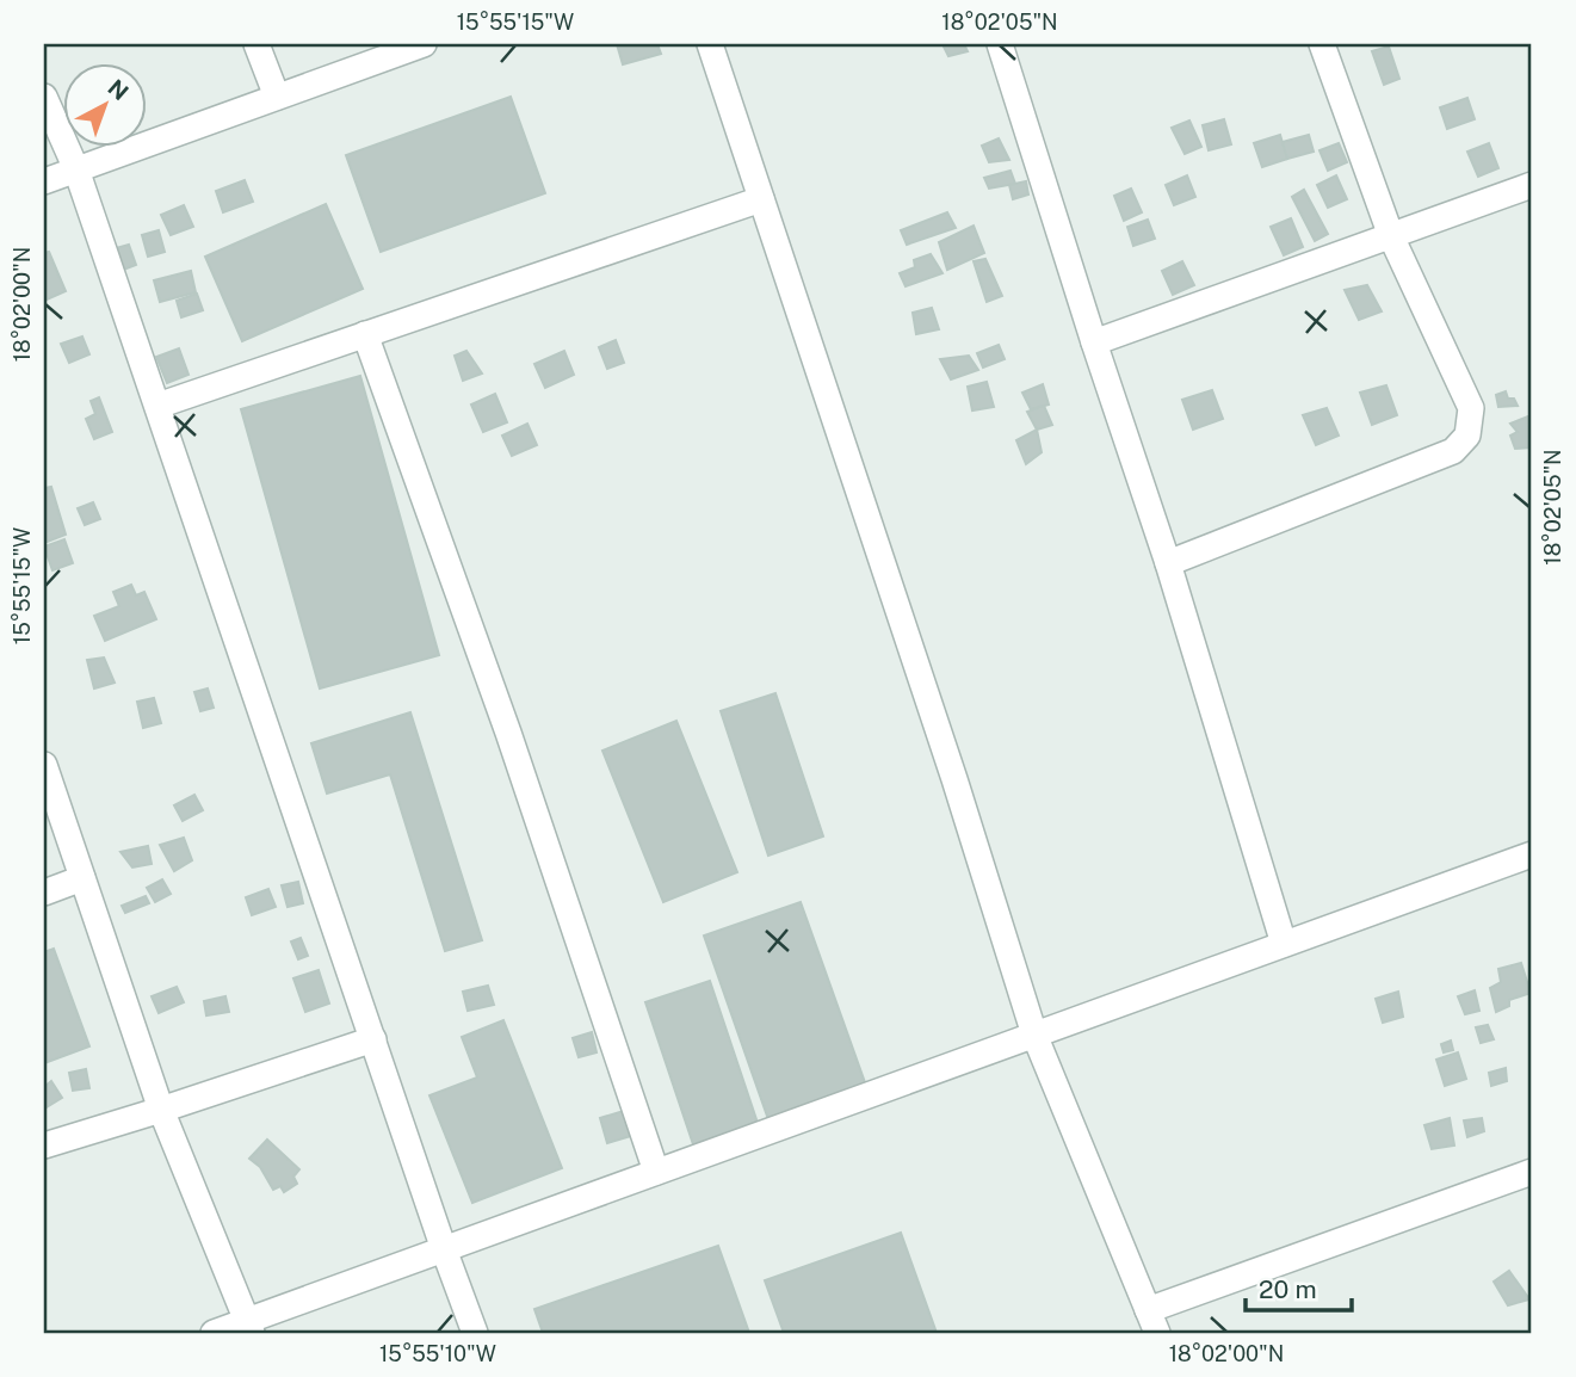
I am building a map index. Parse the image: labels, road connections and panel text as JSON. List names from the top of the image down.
{
  "scale_bar": "20 m",
  "north": "top right",
  "coordinates": [
    "15°55'15\"W",
    "18°02'05\"N",
    "18°02'00\"N",
    "15°55'10\"W"
  ]
}
